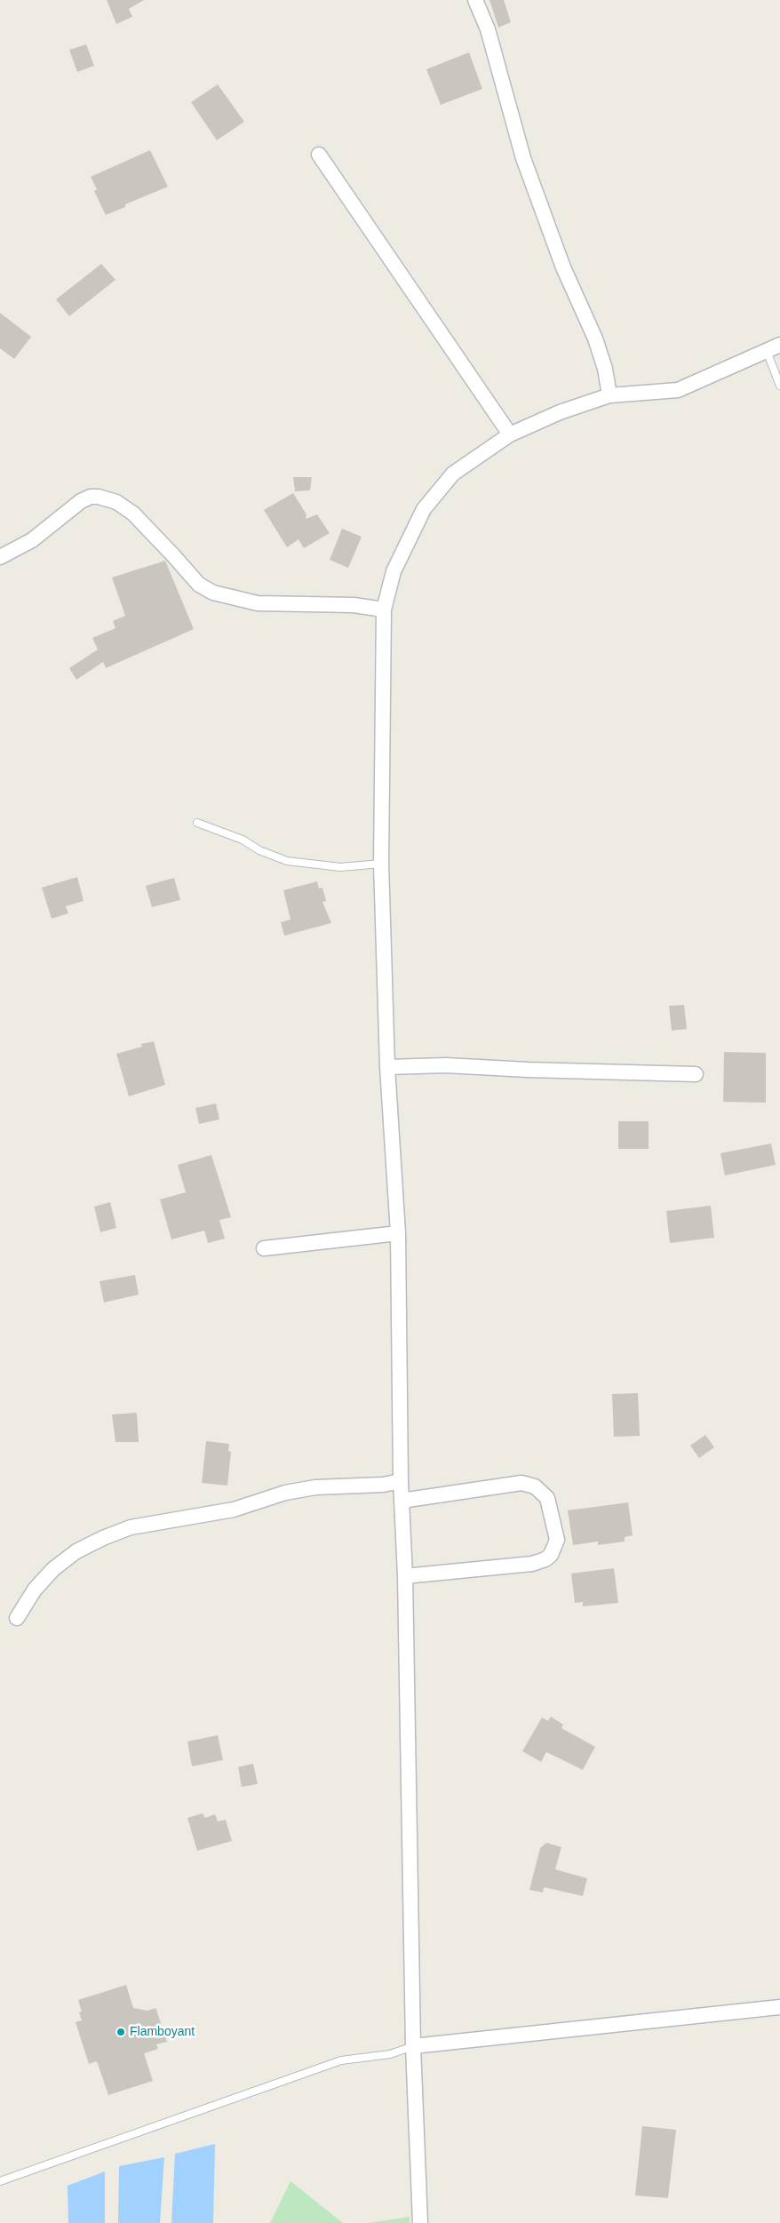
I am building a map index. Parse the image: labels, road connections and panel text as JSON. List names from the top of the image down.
{
  "places": ["Flamboyant"]
}
